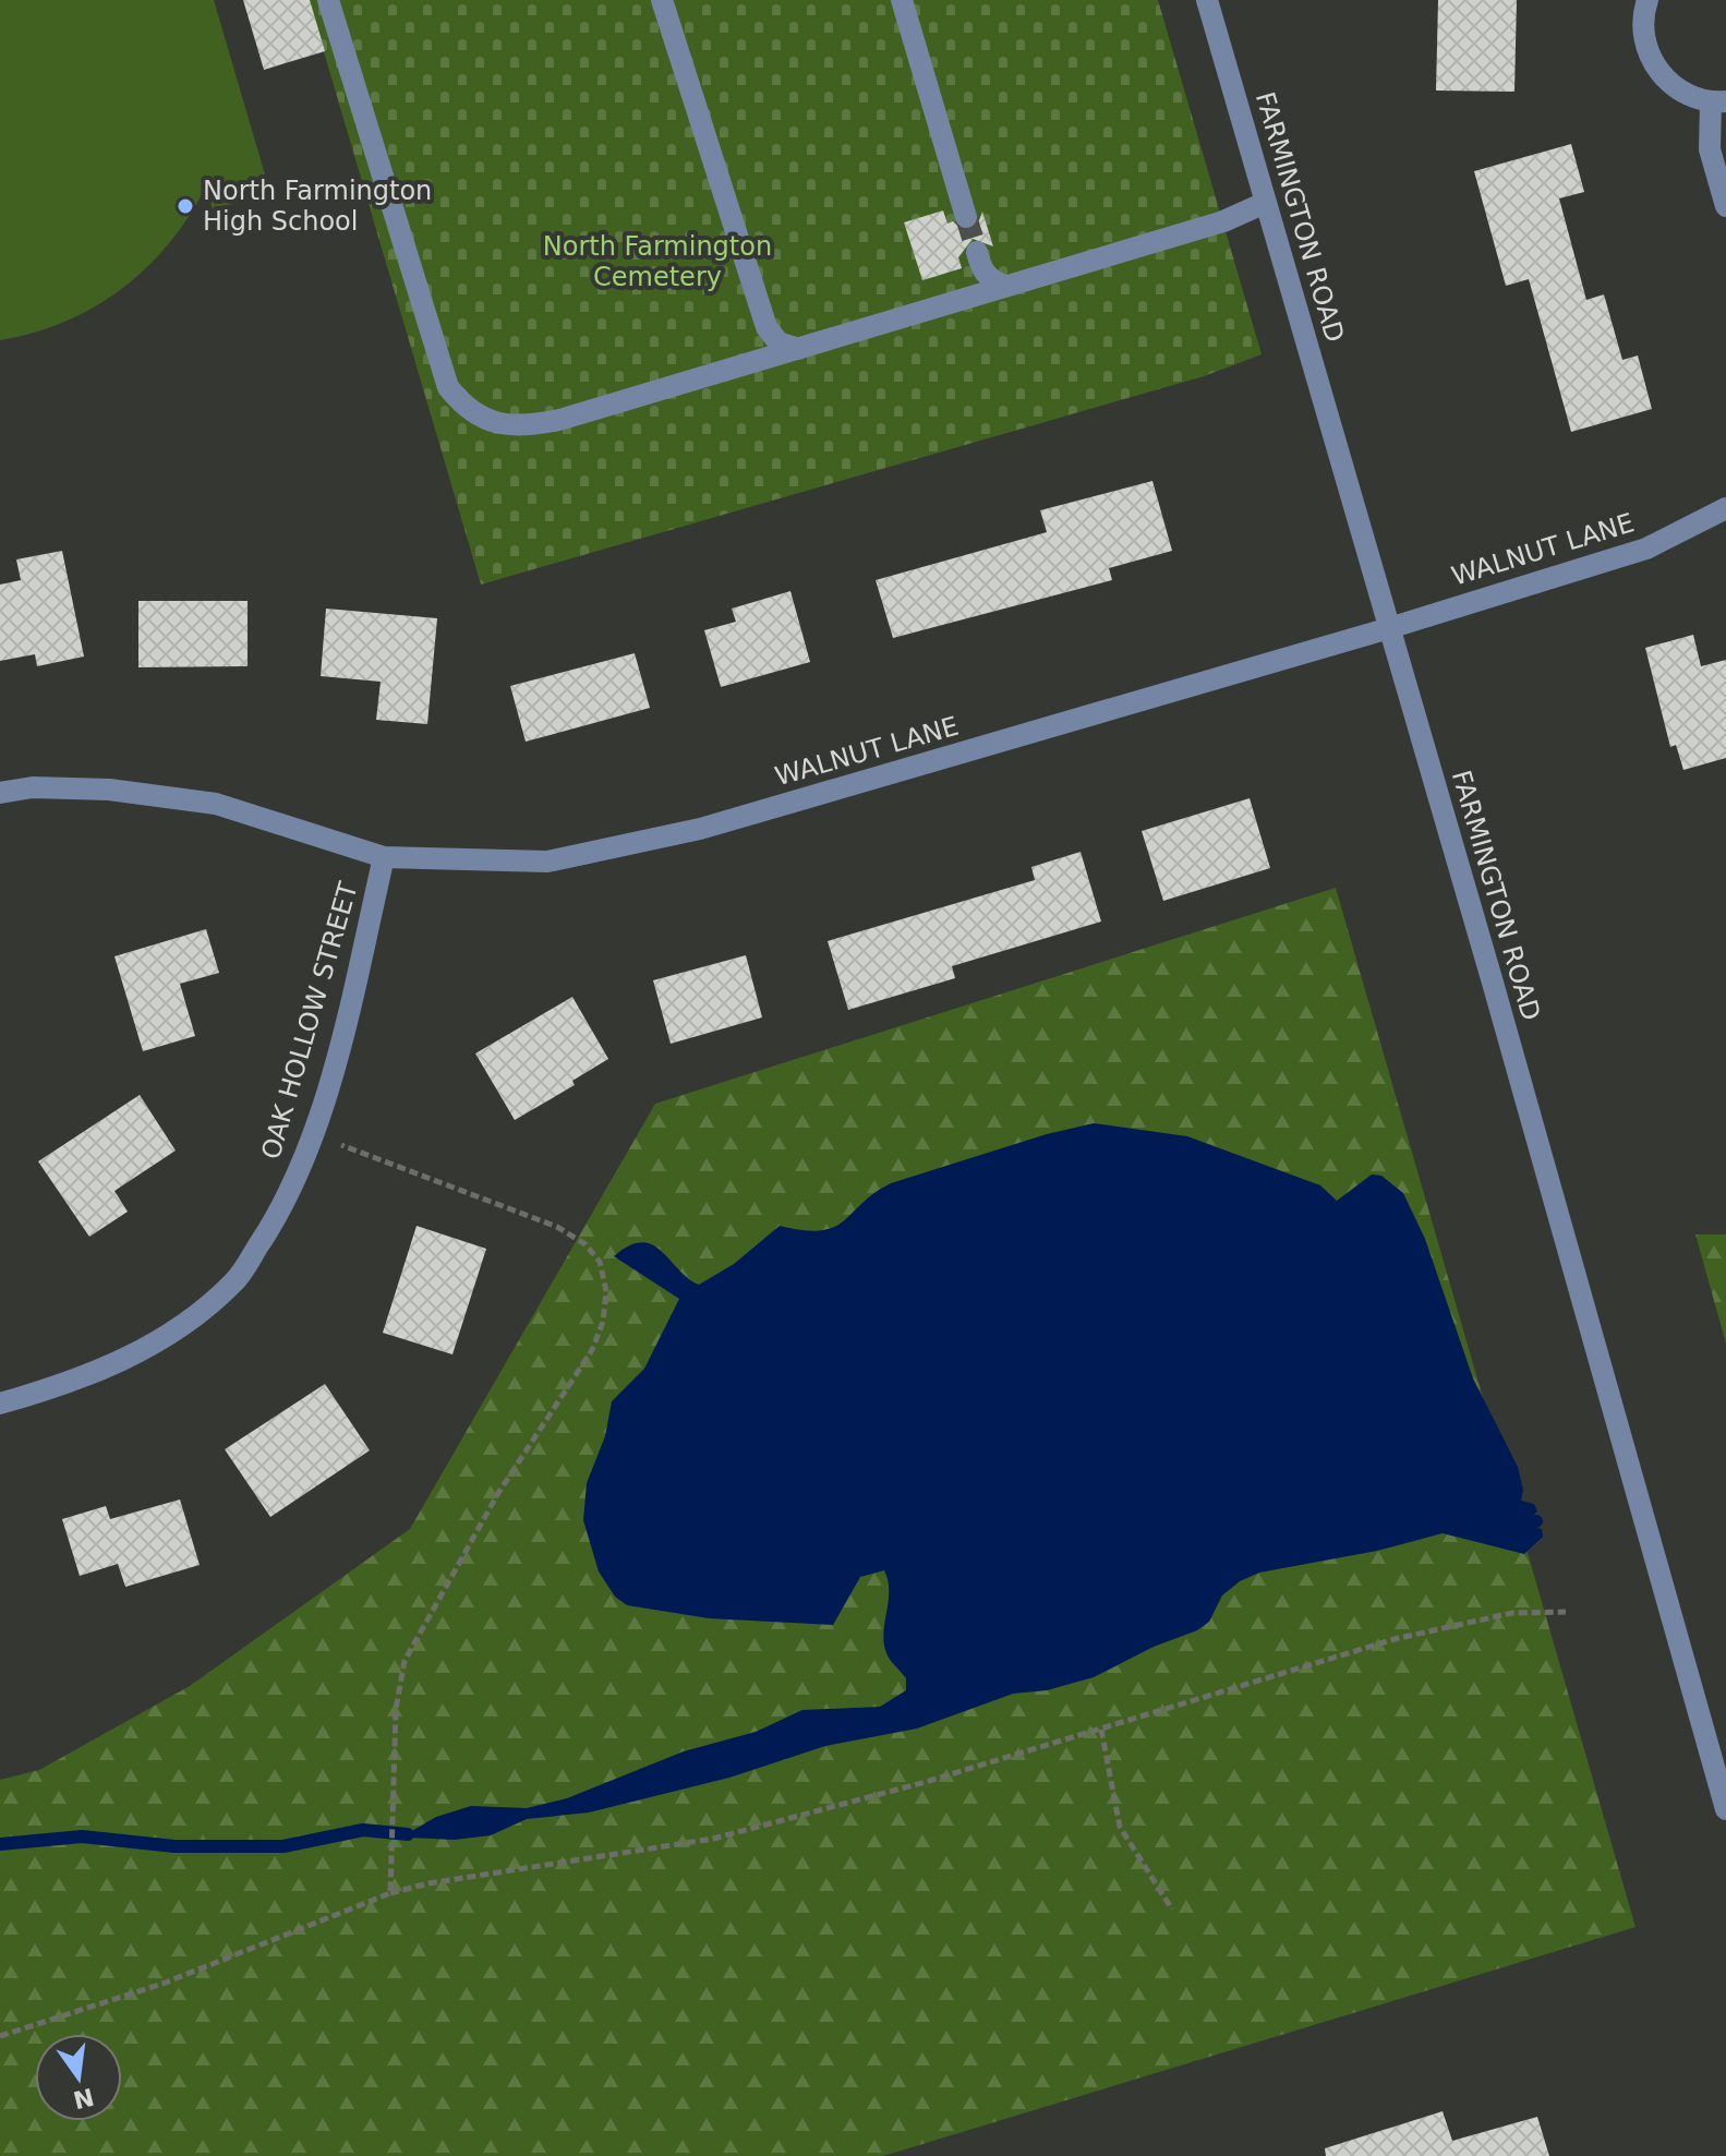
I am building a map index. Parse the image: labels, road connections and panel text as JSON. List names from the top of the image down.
{
  "streets": {
    "street": ["FARMINGTON ROAD", "WALNUT LANE", "OAK HOLLOW STREET"]
  },
  "crossings": [
    ["FARMINGTON ROAD", "WALNUT LANE"],
    ["WALNUT LANE", "OAK HOLLOW STREET"]
  ],
  "parks": ["North Farmington Cemetery"],
  "places": ["North Farmington High School"],
  "north": "bottom"
}
